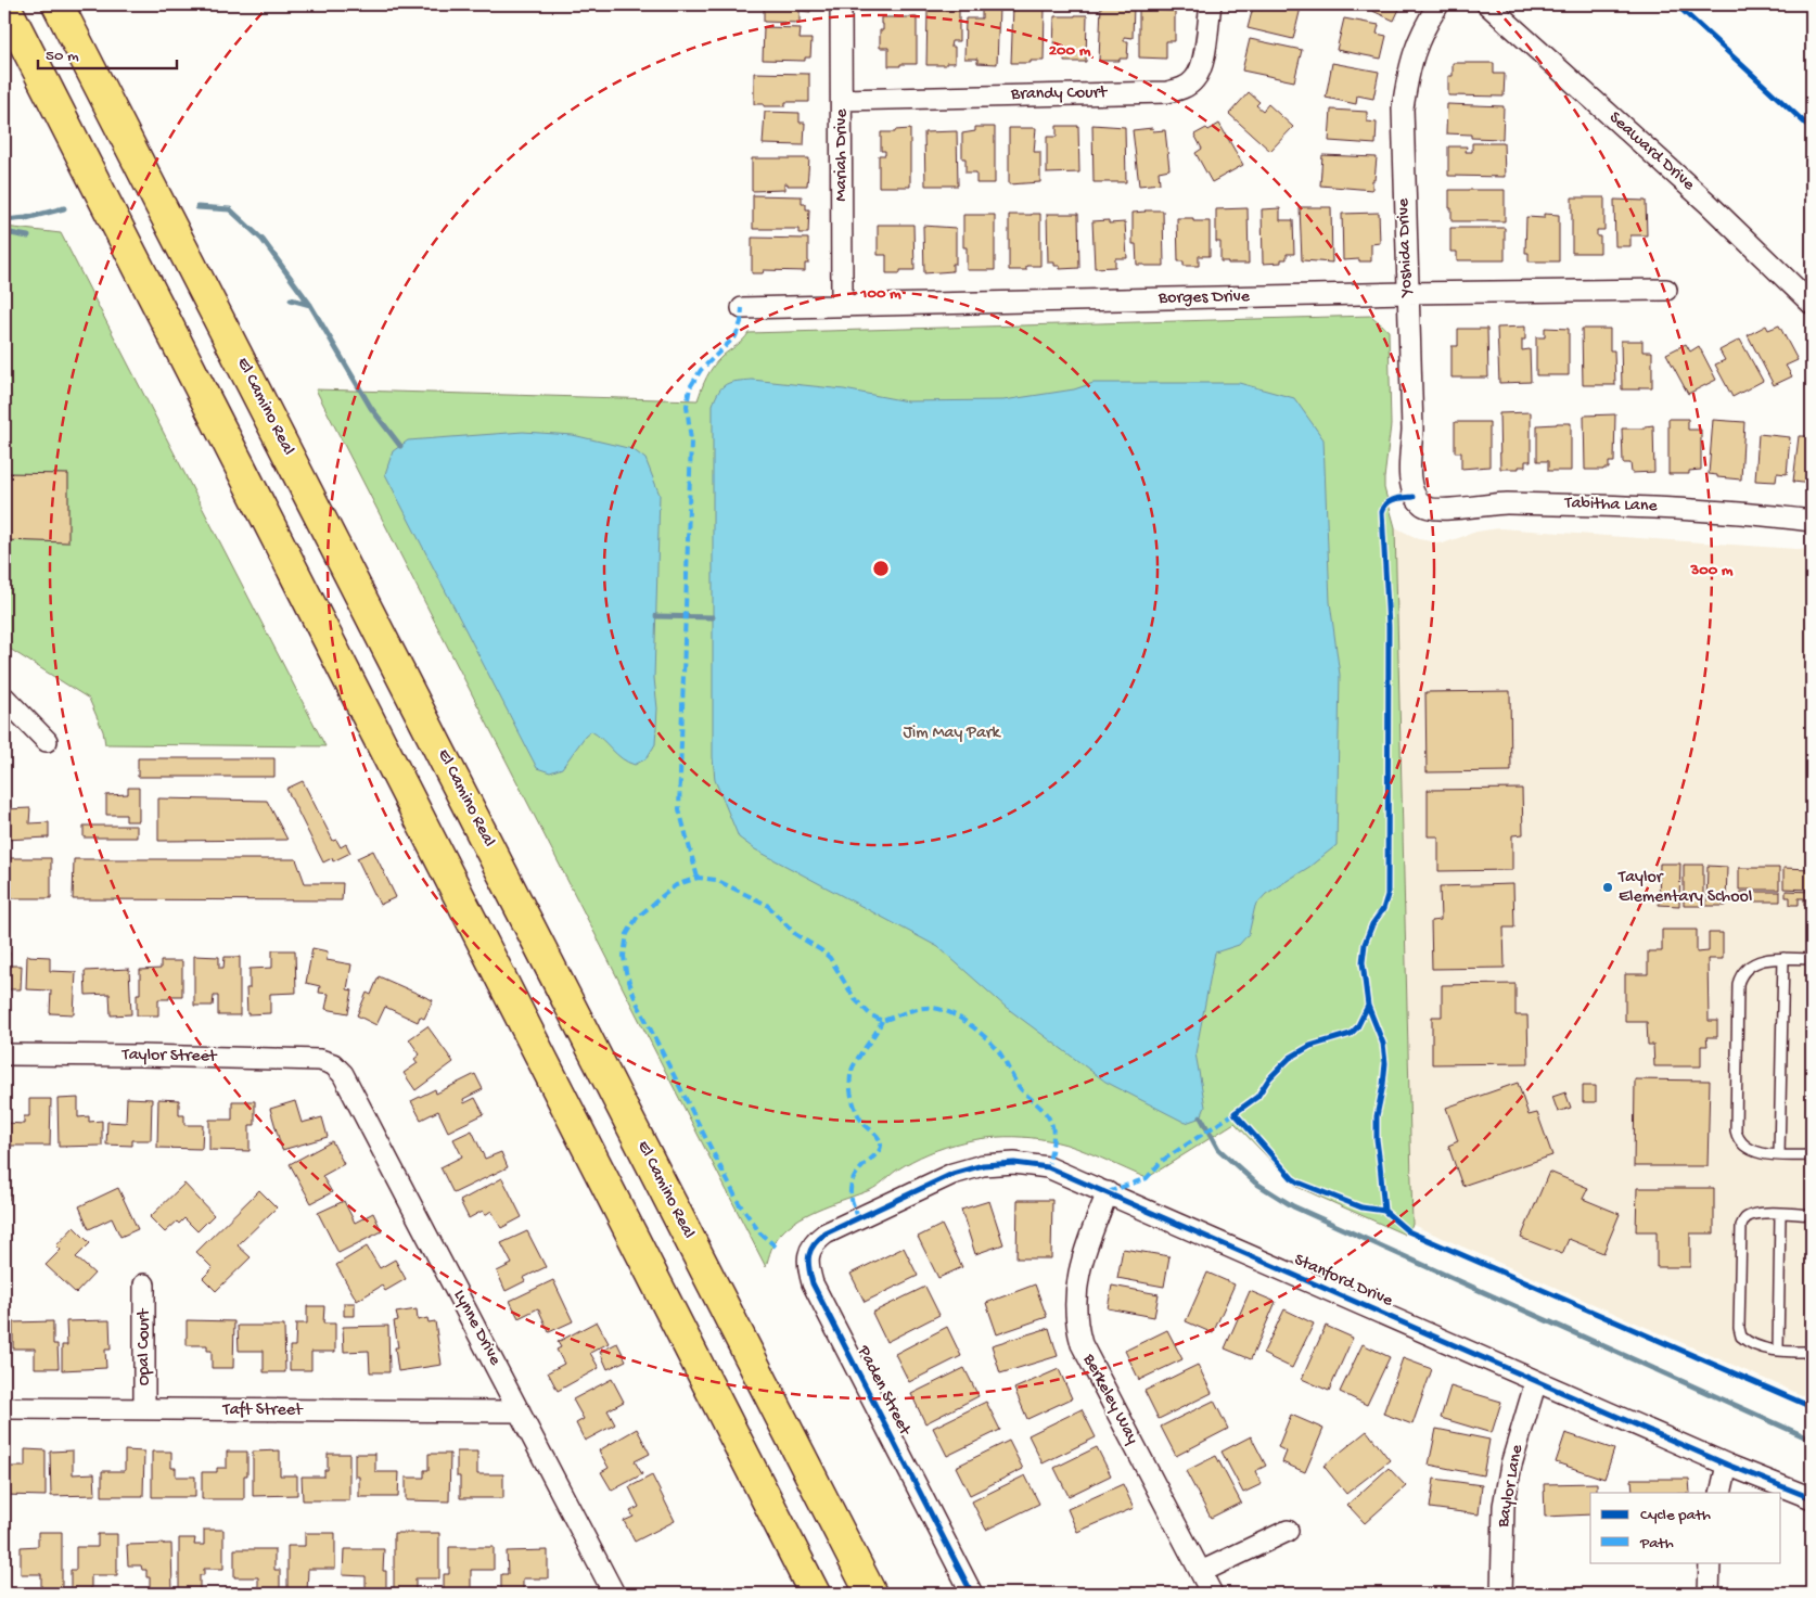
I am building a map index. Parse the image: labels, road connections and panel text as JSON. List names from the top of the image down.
{
  "streets": {
    "highway": ["El Camino Real"],
    "street": [
      "Brandy Court",
      "Seaward Drive",
      "Mariah Drive",
      "Yoshida Drive",
      "Borges Drive",
      "Tabitha Lane",
      "Taylor Street",
      "Stanford Drive",
      "Lynne Drive",
      "Opal Court",
      "Paden Street",
      "Berkeley Way",
      "Taft Street",
      "Baylor Lane"
    ]
  },
  "crossings": [
    ["Brandy Court", "Mariah Drive"],
    ["Mariah Drive", "Borges Drive"],
    ["Yoshida Drive", "Borges Drive"],
    ["Yoshida Drive", "Tabitha Lane"],
    ["Taylor Street", "Lynne Drive"],
    ["Stanford Drive", "Paden Street"],
    ["Stanford Drive", "Berkeley Way"],
    ["Stanford Drive", "Baylor Lane"],
    ["Lynne Drive", "Taft Street"],
    ["Opal Court", "Taft Street"]
  ],
  "parks": ["Jim May Park"],
  "places": ["Taylor Elementary School"],
  "legend": ["Cycle path", "Path"],
  "scale_bar": "50 m",
  "rings": ["200 m", "100 m", "300 m"]
}
